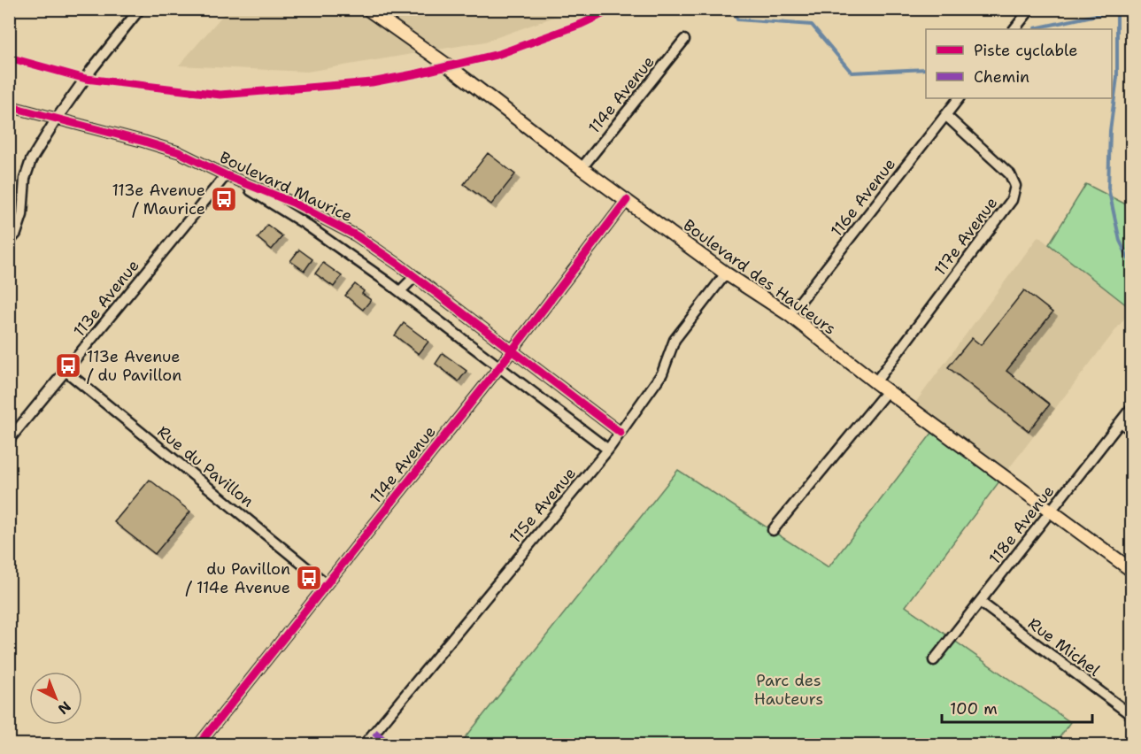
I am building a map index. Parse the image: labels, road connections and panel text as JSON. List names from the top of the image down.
{
  "streets": {
    "main road": ["Boulevard des Hauteurs"],
    "street": [
      "114e Avenue",
      "Boulevard Maurice",
      "116e Avenue",
      "117e Avenue",
      "113e Avenue",
      "Rue du Pavillon",
      "115e Avenue",
      "118e Avenue",
      "Rue Michel"
    ]
  },
  "crossings": [
    ["114e Avenue", "Boulevard Maurice"],
    ["114e Avenue", "Boulevard des Hauteurs"],
    ["114e Avenue", "Rue du Pavillon"],
    ["Boulevard Maurice", "113e Avenue"],
    ["Boulevard Maurice", "115e Avenue"],
    ["116e Avenue", "117e Avenue"],
    ["116e Avenue", "Boulevard des Hauteurs"],
    ["117e Avenue", "Boulevard des Hauteurs"],
    ["Boulevard des Hauteurs", "115e Avenue"],
    ["Boulevard des Hauteurs", "118e Avenue"],
    ["113e Avenue", "Rue du Pavillon"],
    ["118e Avenue", "Rue Michel"]
  ],
  "parks": ["Parc des Hauteurs"],
  "places": {
    "bus stop": ["113e Avenue / Maurice", "113e Avenue / du Pavillon", "du Pavillon / 114e Avenue"]
  },
  "legend": ["Piste cyclable", "Chemin"],
  "scale_bar": "100 m",
  "north": "bottom right"
}
